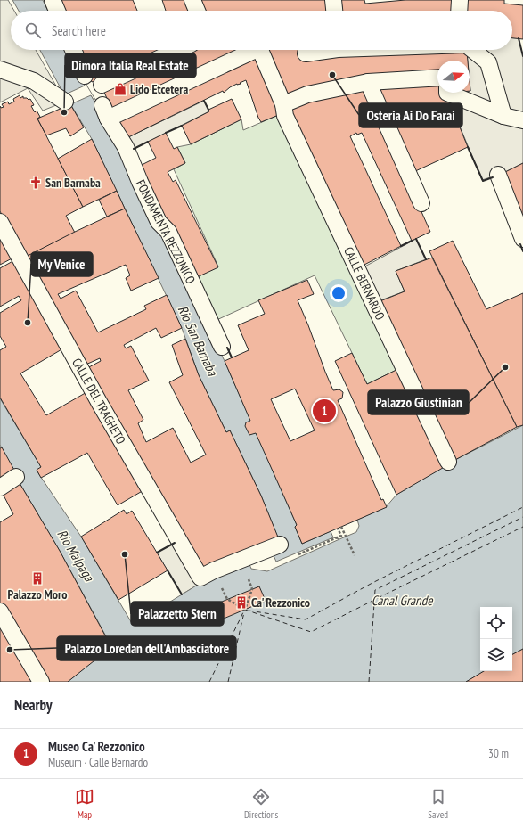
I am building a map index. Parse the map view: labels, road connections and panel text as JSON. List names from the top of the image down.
{
  "streets": {
    "street": ["FONDAMENTA REZZONICO", "CALLE BERNARDO", "CALLE DEL TRAGHETO"]
  },
  "water": ["Rio San Barnaba", "Rio Malpaga", "Canal Grande"],
  "places": {
    "other": [
      "Osteria Ai Do Farai",
      "Dimora Italia Real Estate",
      "My Venice",
      "Palazzo Giustinian",
      "Palazzetto Stern",
      "Palazzo Loredan dell'Ambasciatore"
    ],
    "shop": ["Lido Etcetera"],
    "church": ["San Barnaba"],
    "building": ["Palazzo Moro", "Ca' Rezzonico"]
  },
  "north": "right",
  "page": {
    "search": "Search here",
    "pins": "1",
    "heading": "Nearby",
    "list": [
      {
        "mark": "1",
        "name": "Museo Ca' Rezzonico",
        "note": "Museum · Calle Bernardo",
        "value": "30 m"
      }
    ],
    "nav": ["Map", "Directions", "Saved"]
  }
}
